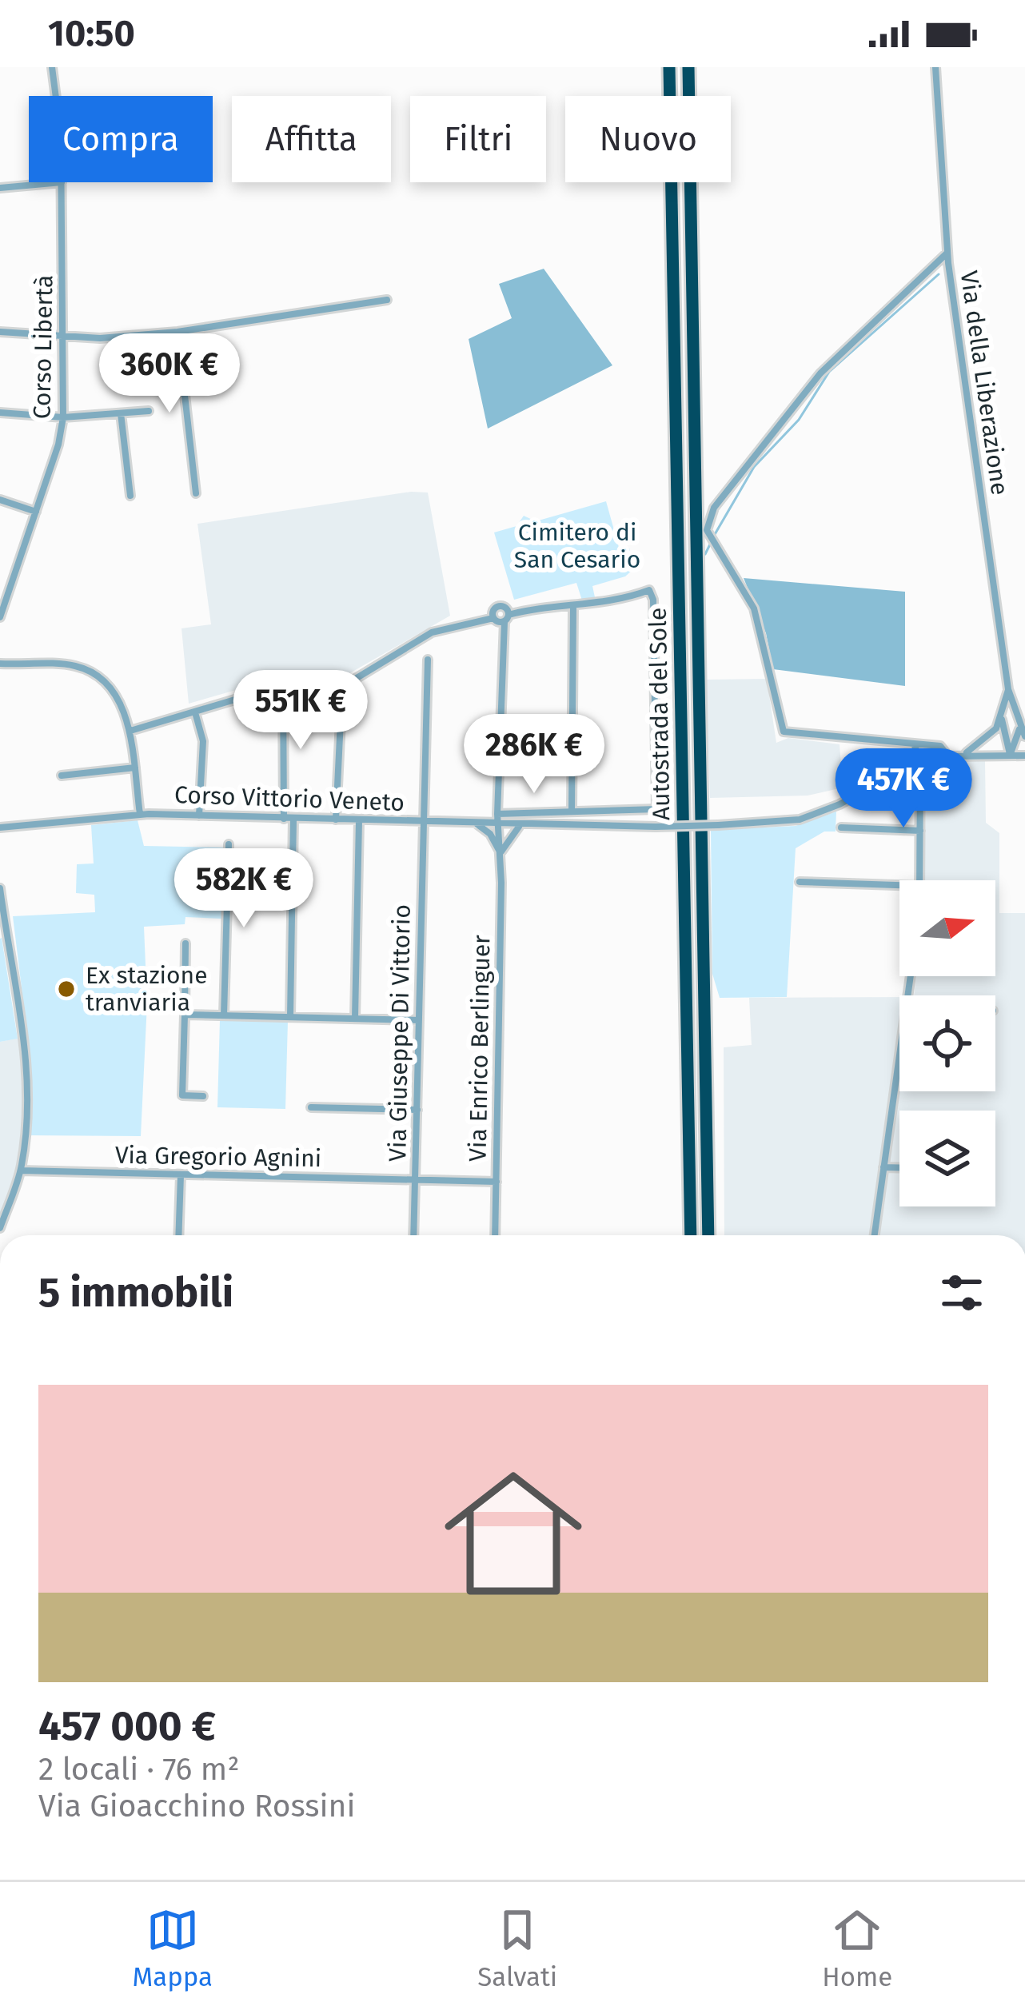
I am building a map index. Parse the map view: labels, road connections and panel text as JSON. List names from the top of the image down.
{
  "streets": {
    "highway": ["Autostrada del Sole"],
    "street": [
      "Corso Libertà",
      "Via della Liberazione",
      "Corso Vittorio Veneto",
      "Via Giuseppe Di Vittorio",
      "Via Enrico Berlinguer",
      "Via Gregorio Agnini"
    ]
  },
  "crossings": [
    ["Via della Liberazione", "Corso Vittorio Veneto"],
    ["Corso Vittorio Veneto", "Via Giuseppe Di Vittorio"],
    ["Corso Vittorio Veneto", "Via Enrico Berlinguer"],
    ["Via Giuseppe Di Vittorio", "Via Gregorio Agnini"],
    ["Via Enrico Berlinguer", "Via Gregorio Agnini"]
  ],
  "parks": ["Cimitero di San Cesario"],
  "places": ["Ex stazione tranviaria"],
  "north": "right",
  "page": {
    "status": "10:50",
    "chip": [
      "Compra",
      "Affitta",
      "Filtri",
      "Nuovo"
    ],
    "price": [
      "360K €",
      "551K €",
      "286K €",
      "457K €",
      "582K €"
    ],
    "heading": "5 immobili",
    "list": [
      {
        "name": "457 000 €",
        "note": "2 locali · 76 m² · Via Gioacchino Rossini"
      }
    ],
    "tabs": ["Mappa", "Salvati", "Home"]
  }
}
